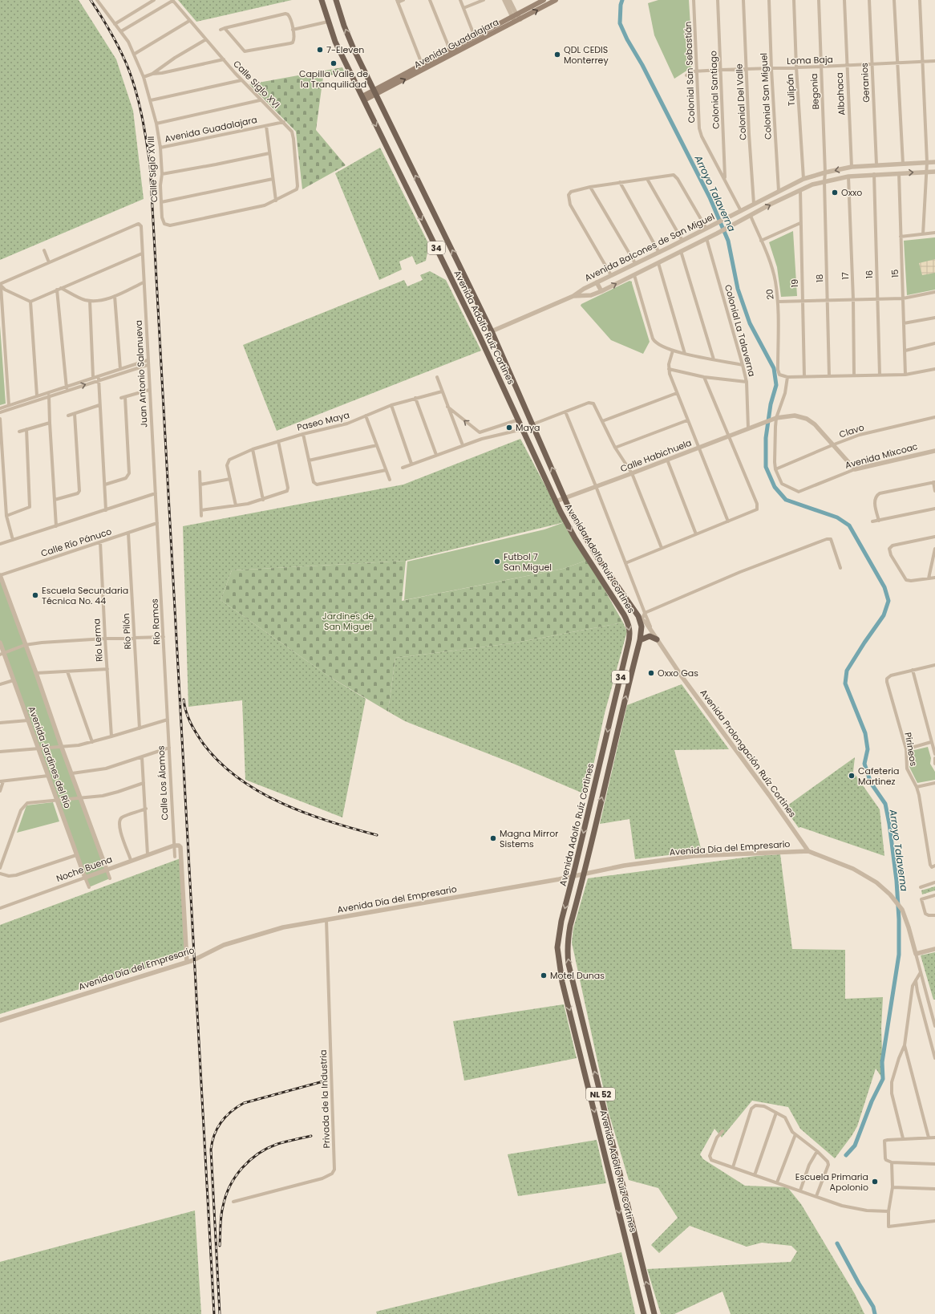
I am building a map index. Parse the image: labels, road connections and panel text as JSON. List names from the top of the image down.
{
  "streets": {
    "main road": [
      "Avenida Guadalajara",
      "34",
      "Avenida Adolfo Ruíz Cortines",
      "NL 52"
    ],
    "street": [
      "Loma Baja",
      "Colonial San Sebastián",
      "Geranios",
      "Calle Siglo XVI",
      "Colonial Santiago",
      "Tulipán",
      "Begonia",
      "Albahaca",
      "Colonial San Miguel",
      "Colonial Del Valle",
      "Calle Siglo XVIII",
      "Avenida Balcones de San Miguel",
      "15",
      "16",
      "17",
      "18",
      "19",
      "20",
      "Colonial La Talaverna",
      "Juan Antonio Salanueva",
      "Paseo Maya",
      "Clavo",
      "Calle Habichuela",
      "Avenida Mixcoac",
      "Calle Río Pánuco",
      "Río Ramos",
      "Río Pilón",
      "Río Lerma",
      "Pirineos",
      "Avenida Prolongación Ruíz Cortines",
      "Avenida Jardines del Río",
      "Calle Los Álamos",
      "Avenida Día del Empresario",
      "Noche Buena",
      "Privada de la Industria"
    ]
  },
  "crossings": [
    ["Avenida Guadalajara", "Calle Siglo XVI"],
    ["Avenida Guadalajara", "Calle Siglo XVIII"],
    ["Avenida Guadalajara", "Avenida Adolfo Ruíz Cortines"],
    ["Loma Baja", "Colonial San Sebastián"],
    ["Loma Baja", "Geranios"],
    ["Loma Baja", "Colonial Santiago"],
    ["Loma Baja", "Tulipán"],
    ["Loma Baja", "Begonia"],
    ["Loma Baja", "Albahaca"],
    ["Loma Baja", "Colonial San Miguel"],
    ["Loma Baja", "Colonial Del Valle"],
    ["Colonial San Sebastián", "Colonial Santiago"],
    ["Colonial San Sebastián", "Avenida Balcones de San Miguel"],
    ["Geranios", "Avenida Balcones de San Miguel"],
    ["Calle Siglo XVI", "Calle Siglo XVIII"],
    ["Tulipán", "Avenida Balcones de San Miguel"],
    ["Begonia", "Avenida Balcones de San Miguel"],
    ["Begonia", "18"],
    ["Albahaca", "Avenida Balcones de San Miguel"],
    ["Colonial San Miguel", "Avenida Balcones de San Miguel"],
    ["Colonial Del Valle", "Avenida Balcones de San Miguel"],
    ["Avenida Balcones de San Miguel", "15"],
    ["Avenida Balcones de San Miguel", "16"],
    ["Avenida Balcones de San Miguel", "17"],
    ["Avenida Balcones de San Miguel", "18"],
    ["Avenida Balcones de San Miguel", "19"],
    ["Avenida Balcones de San Miguel", "20"],
    ["Avenida Balcones de San Miguel", "Avenida Adolfo Ruíz Cortines"],
    ["Avenida Balcones de San Miguel", "Colonial La Talaverna"],
    ["Avenida Adolfo Ruíz Cortines", "Calle Habichuela"],
    ["Avenida Adolfo Ruíz Cortines", "Avenida Prolongación Ruíz Cortines"],
    ["Avenida Adolfo Ruíz Cortines", "Avenida Día del Empresario"],
    ["Colonial La Talaverna", "Calle Habichuela"],
    ["Juan Antonio Salanueva", "Calle Río Pánuco"],
    ["Juan Antonio Salanueva", "Río Ramos"],
    ["Clavo", "Calle Habichuela"],
    ["Clavo", "Avenida Mixcoac"],
    ["Calle Habichuela", "Avenida Mixcoac"],
    ["Calle Habichuela", "Avenida Prolongación Ruíz Cortines"],
    ["Calle Río Pánuco", "Río Ramos"],
    ["Calle Río Pánuco", "Río Pilón"],
    ["Calle Río Pánuco", "Río Lerma"],
    ["Calle Río Pánuco", "Avenida Jardines del Río"],
    ["Río Ramos", "Calle Los Álamos"],
    ["Avenida Prolongación Ruíz Cortines", "Avenida Día del Empresario"],
    ["Avenida Jardines del Río", "Noche Buena"],
    ["Calle Los Álamos", "Noche Buena"],
    ["Avenida Día del Empresario", "Privada de la Industria"]
  ],
  "water": ["Arroyo Talaverna"],
  "parks": ["Jardines de San Miguel"],
  "places": [
    "7-Eleven",
    "QDL CEDIS Monterrey",
    "Capilla Valle de la Tranquilidad",
    "Oxxo",
    "Maya",
    "Futbol 7 San Miguel",
    "Escuela Secundaria Técnica No. 44",
    "Oxxo Gas",
    "Cafeteria Martinez",
    "Magna Mirror Sistems",
    "Motel Dunas",
    "Escuela Primaria Apolonio"
  ]
}
